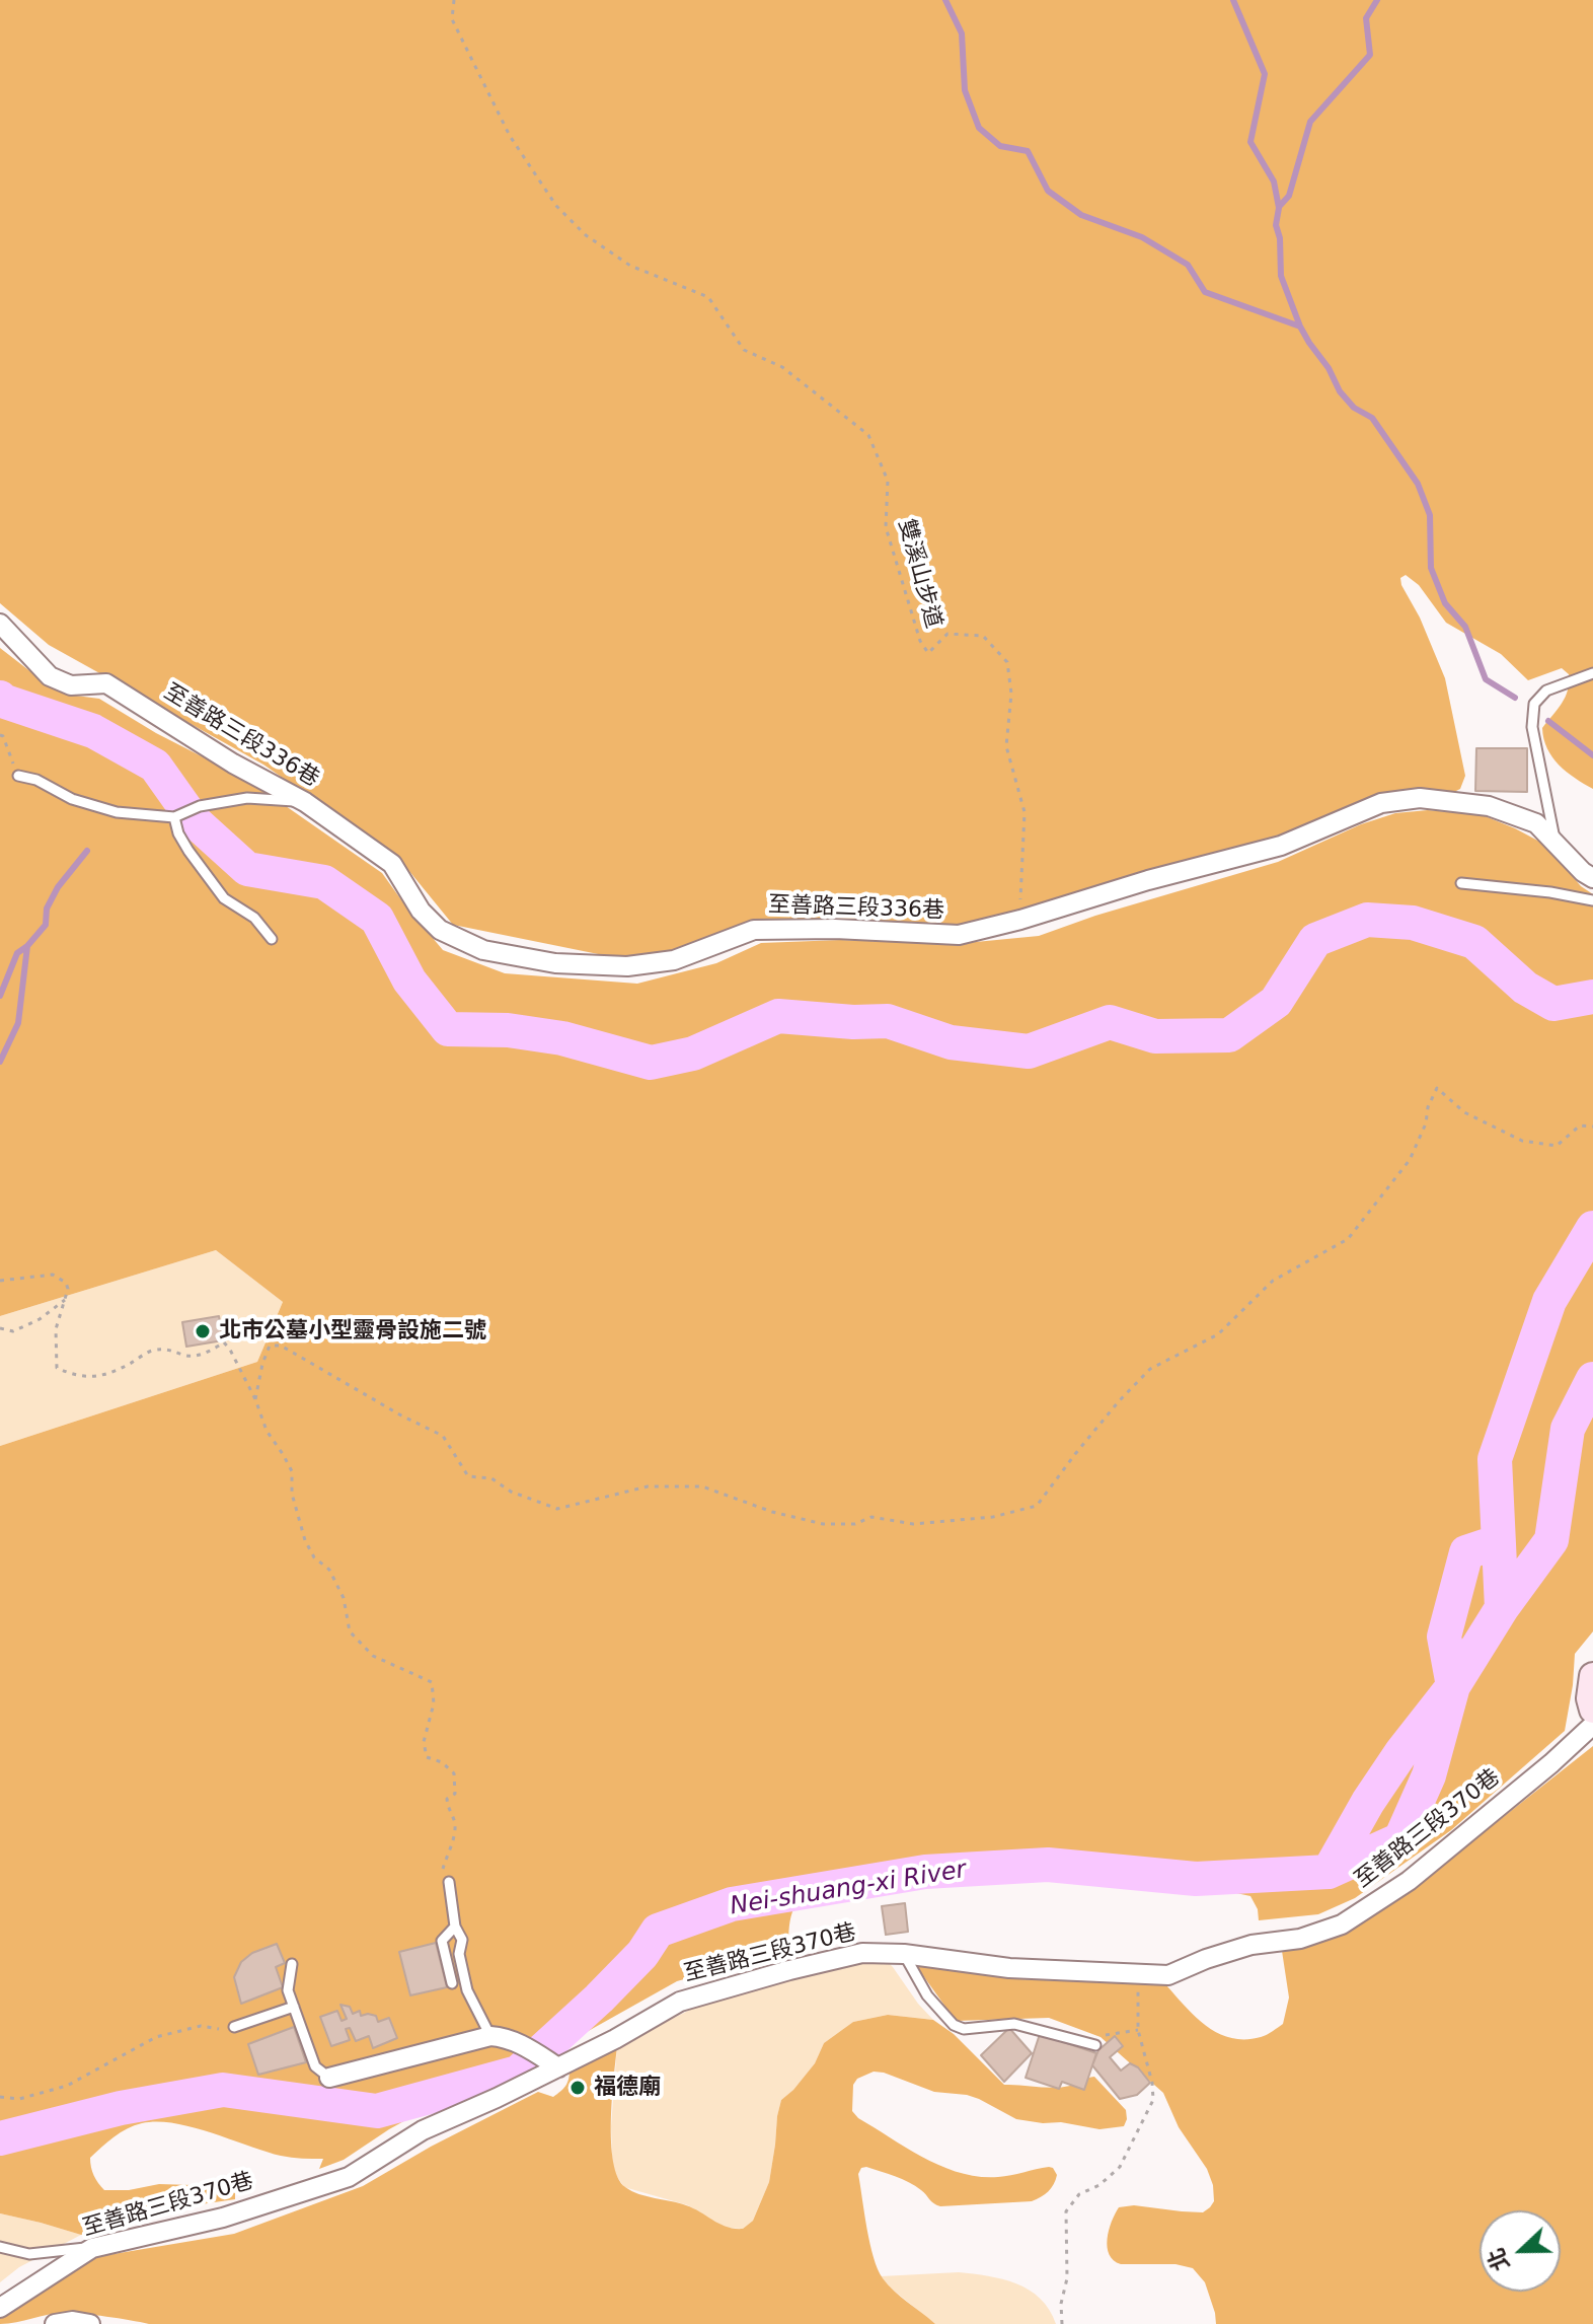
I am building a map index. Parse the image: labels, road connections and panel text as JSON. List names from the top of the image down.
{
  "streets": {
    "street": ["至善路三段336巷", "至善路三段370巷"],
    "path": ["雙溪山步道"]
  },
  "crossings": [
    ["雙溪山步道", "至善路三段336巷"]
  ],
  "water": ["Nei-shuang-xi River"],
  "places": ["北市公墓小型靈骨設施二號", "福德廟"],
  "north": "left"
}
